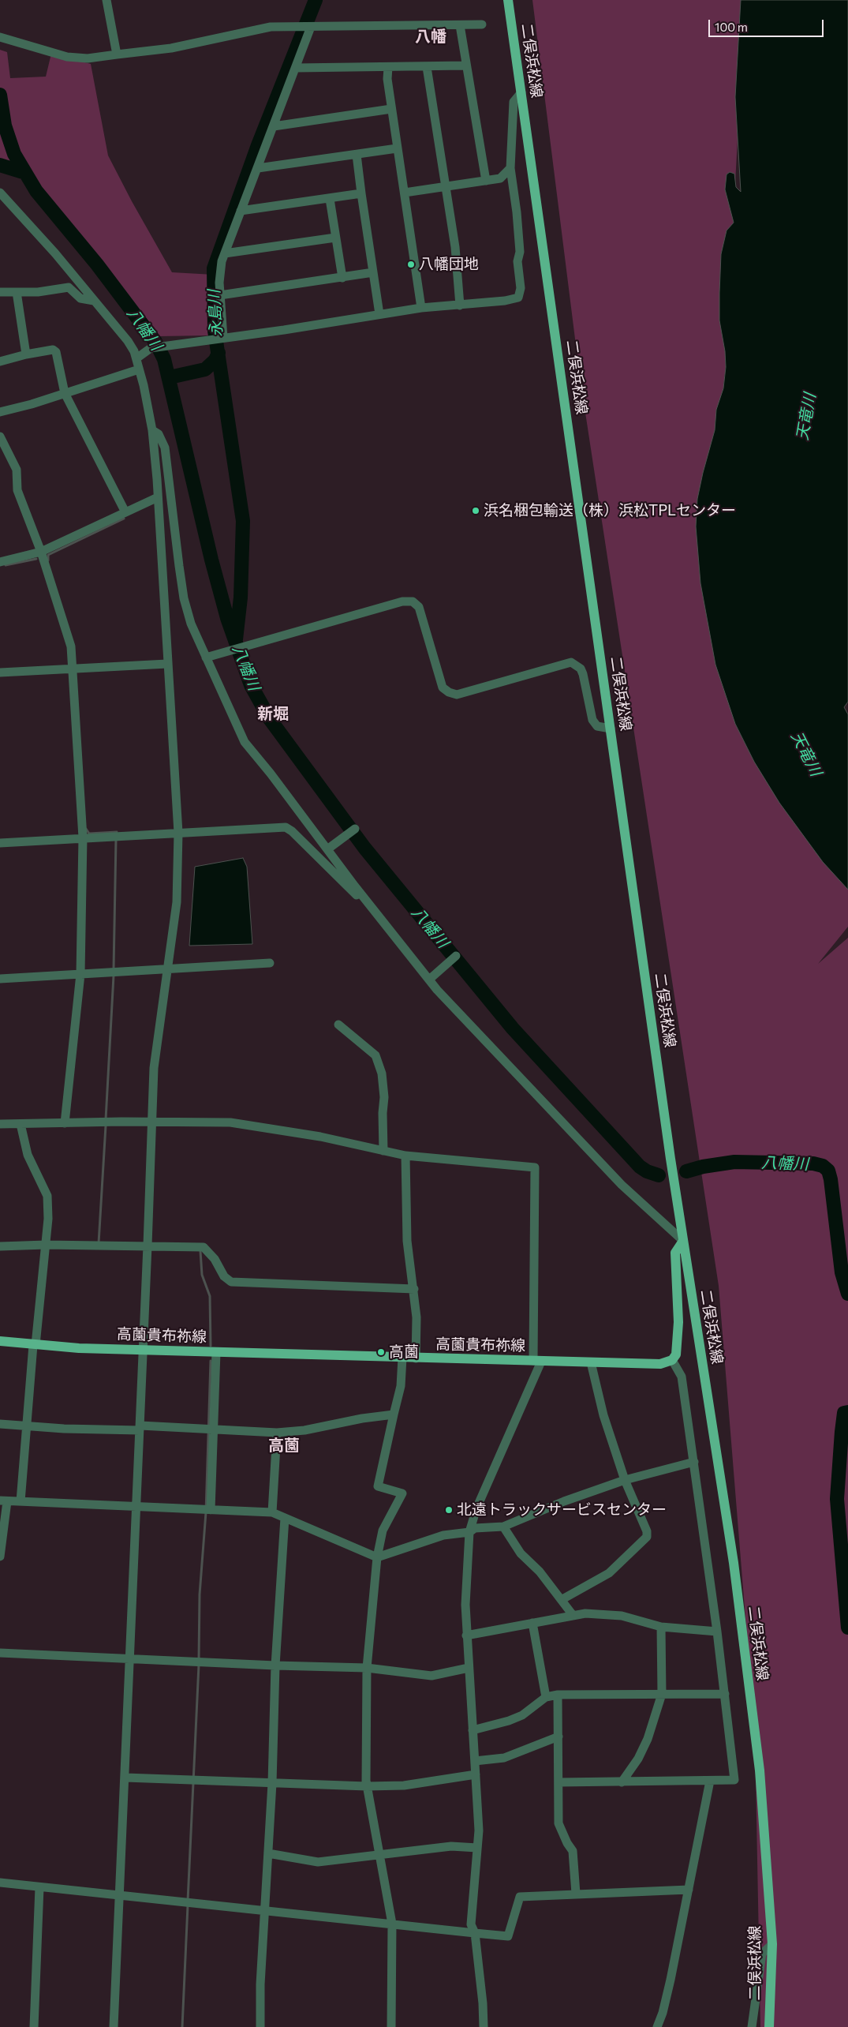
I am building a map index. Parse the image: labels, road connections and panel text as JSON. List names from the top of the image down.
{
  "streets": {
    "main road": ["二俣浜松線", "高薗貴布祢線"]
  },
  "districts": ["八幡", "新堀", "高薗"],
  "water": ["永島川", "八幡川", "天竜川"],
  "places": [
    "八幡団地",
    "浜名梱包輸送（株）浜松TPLセンター",
    "高薗",
    "北遠トラックサービスセンター"
  ],
  "scale_bar": "100 m"
}
